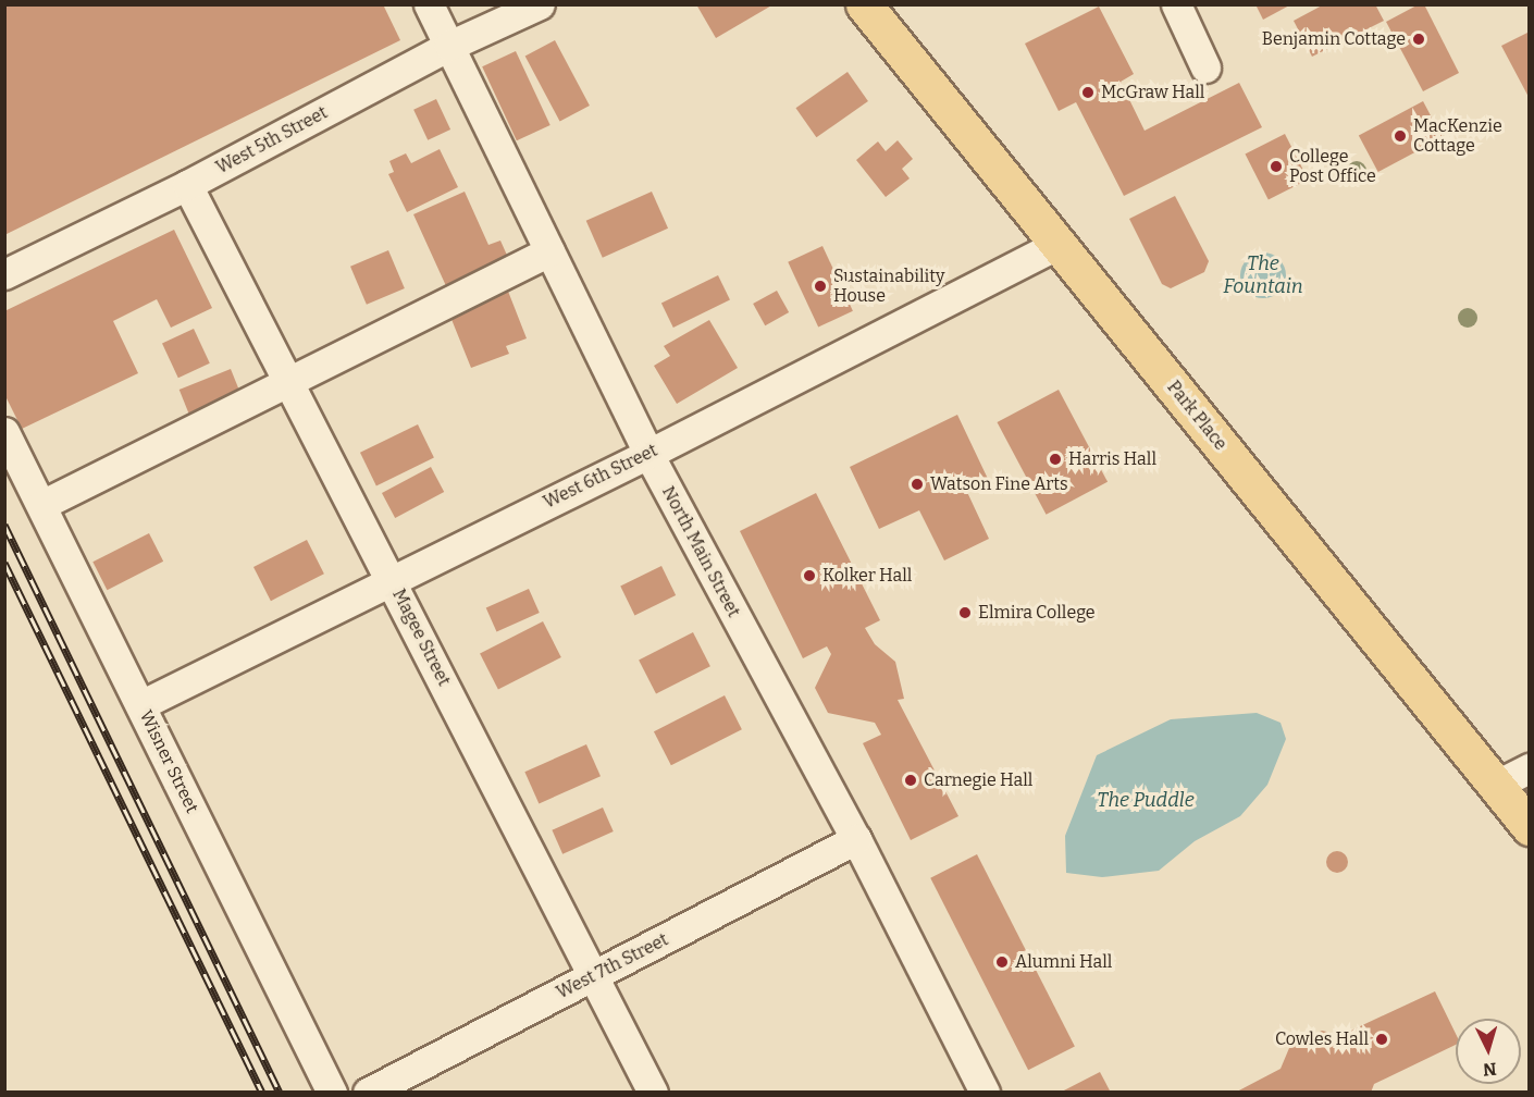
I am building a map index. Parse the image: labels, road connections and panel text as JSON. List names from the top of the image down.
{
  "streets": {
    "main road": ["Park Place"],
    "street": [
      "West 5th Street",
      "West 6th Street",
      "North Main Street",
      "Magee Street",
      "Wisner Street",
      "West 7th Street"
    ]
  },
  "crossings": [
    ["West 5th Street", "North Main Street"],
    ["West 5th Street", "Magee Street"],
    ["Park Place", "West 6th Street"],
    ["West 6th Street", "North Main Street"],
    ["West 6th Street", "Magee Street"],
    ["West 6th Street", "Wisner Street"],
    ["North Main Street", "West 7th Street"],
    ["Magee Street", "West 7th Street"]
  ],
  "water": ["The Fountain", "The Puddle"],
  "places": [
    "Benjamin Cottage",
    "McGraw Hall",
    "MacKenzie Cottage",
    "College Post Office",
    "Sustainability House",
    "Harris Hall",
    "Watson Fine Arts",
    "Kolker Hall",
    "Elmira College",
    "Carnegie Hall",
    "Alumni Hall",
    "Cowles Hall"
  ],
  "north": "bottom"
}
